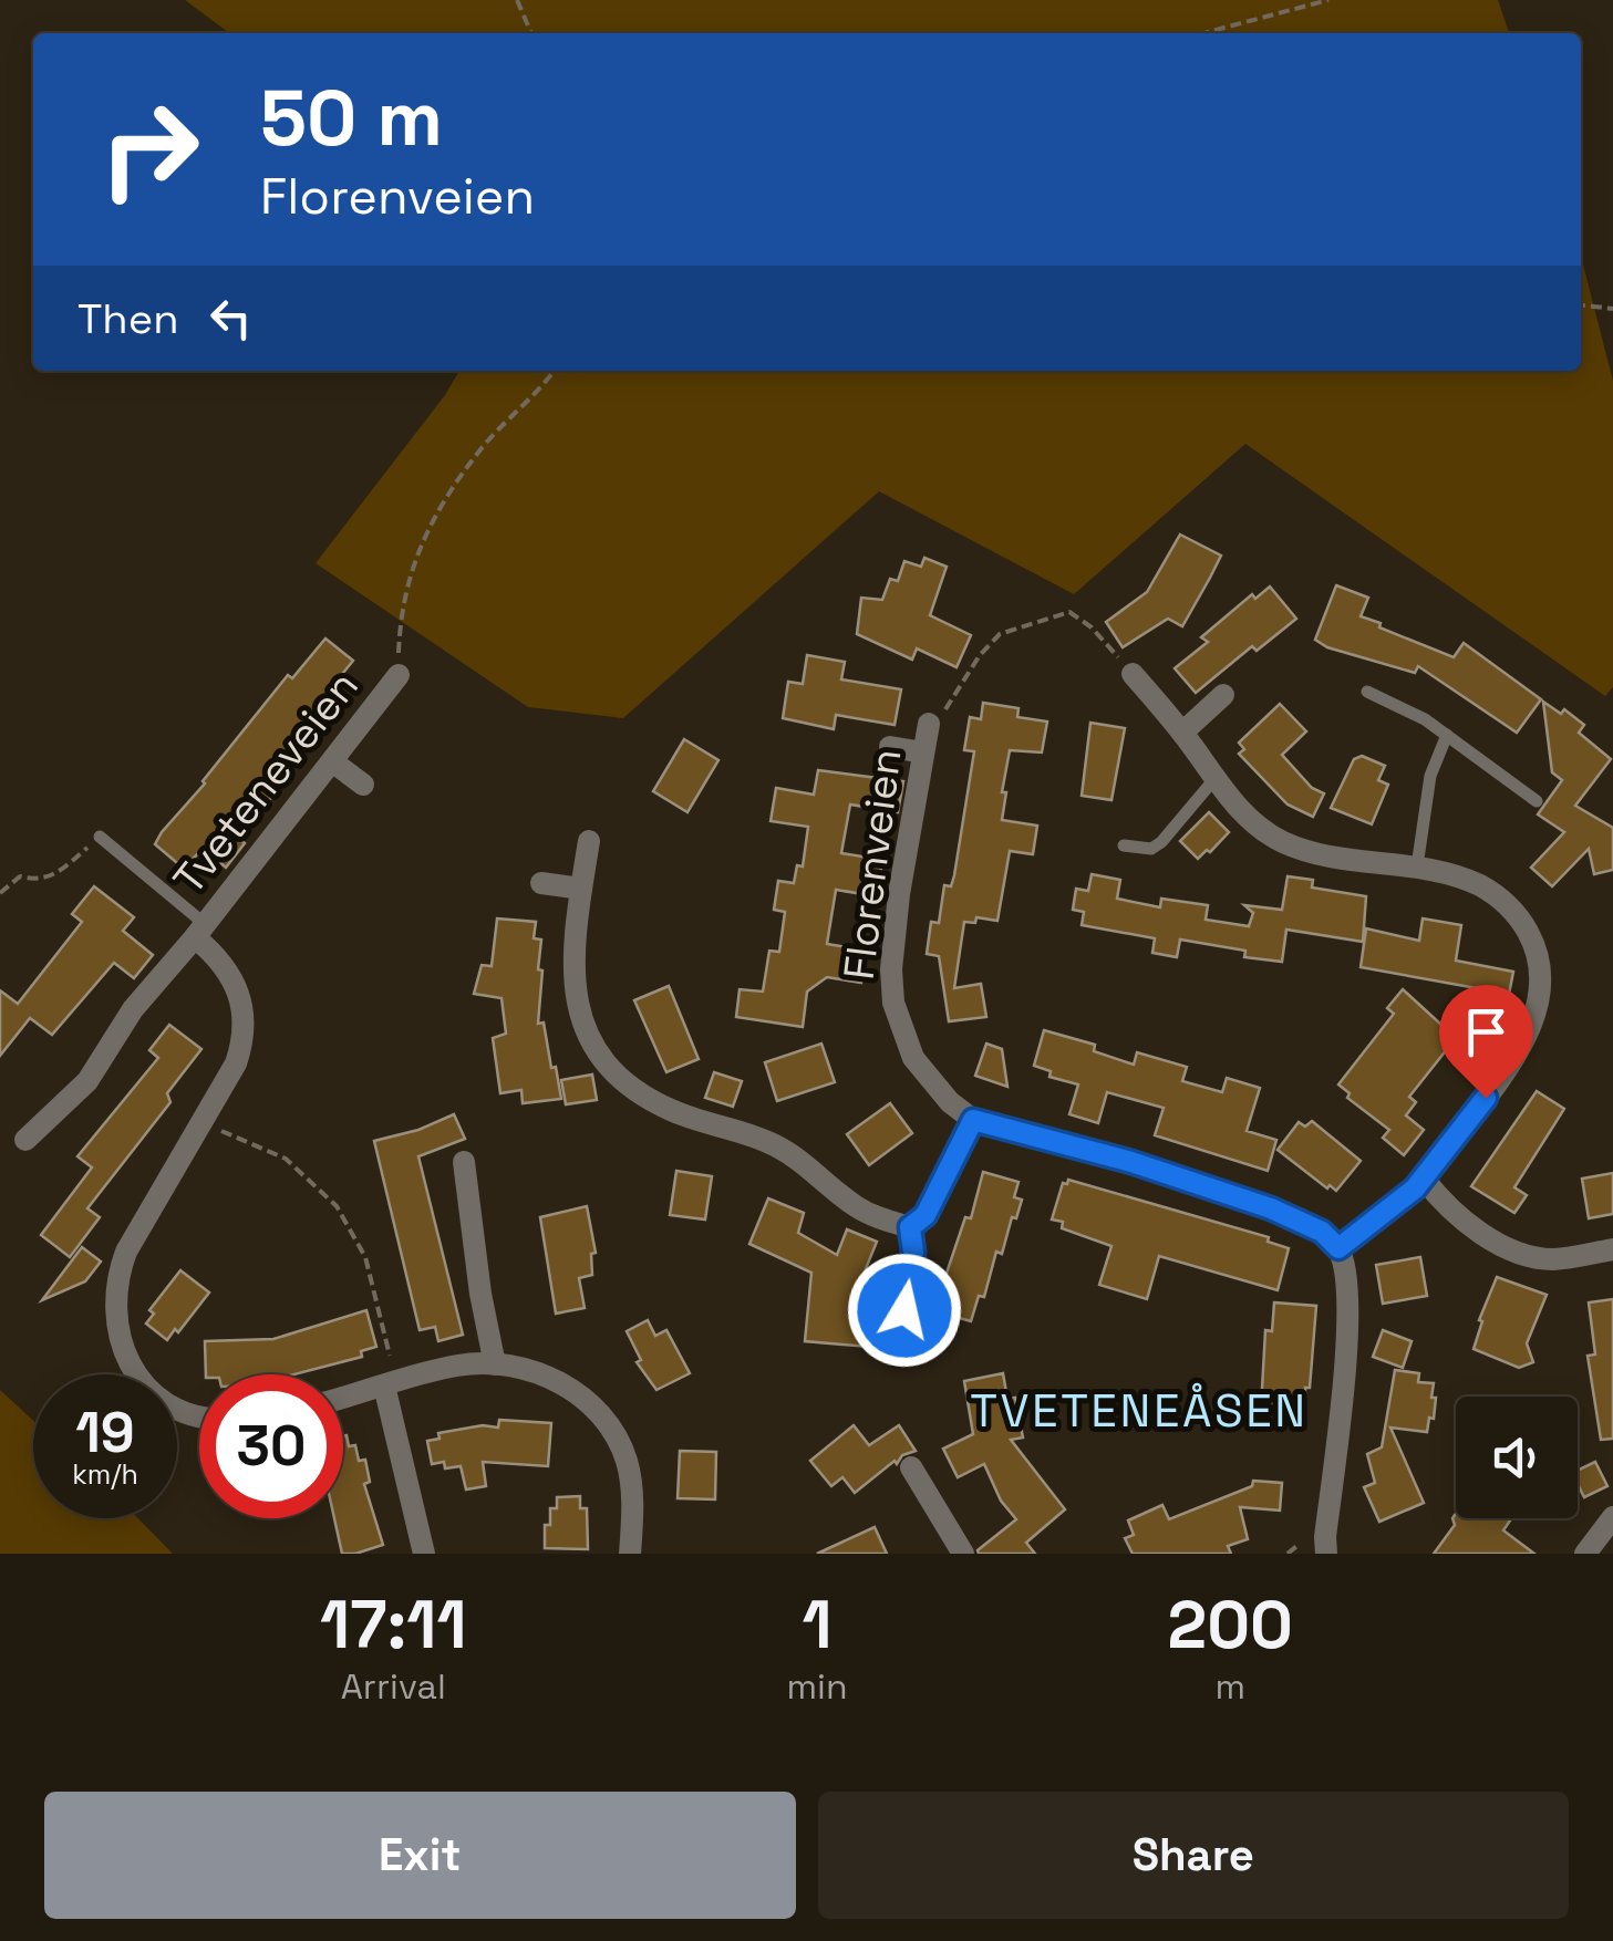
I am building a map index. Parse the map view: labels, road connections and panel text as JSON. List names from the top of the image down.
{
  "streets": {
    "street": ["Tveteneveien", "Florenveien"]
  },
  "districts": ["TVETENEÅSEN"],
  "page": {
    "turn": ["50 m", "Florenveien"],
    "then": "Then",
    "speed": "19 km/h",
    "limit": "30",
    "eta": [
      "17:11",
      "Arrival",
      "1",
      "min",
      "200",
      "m"
    ],
    "buttons": ["Exit", "Share"]
  }
}
